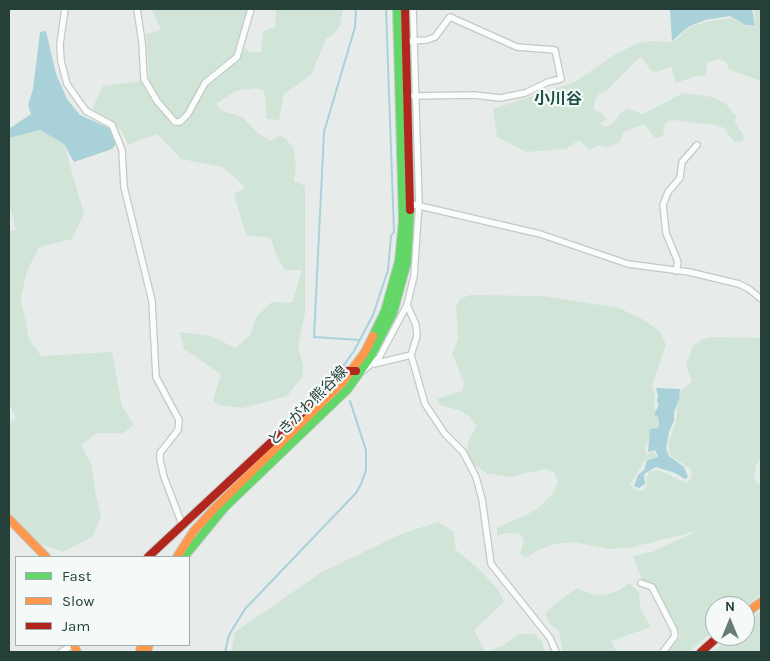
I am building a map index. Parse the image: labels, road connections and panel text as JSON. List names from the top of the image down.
{
  "streets": {
    "main road": ["ときがわ熊谷線"]
  },
  "districts": ["小川谷"],
  "legend": ["Fast", "Slow", "Jam"],
  "north": "top"
}
